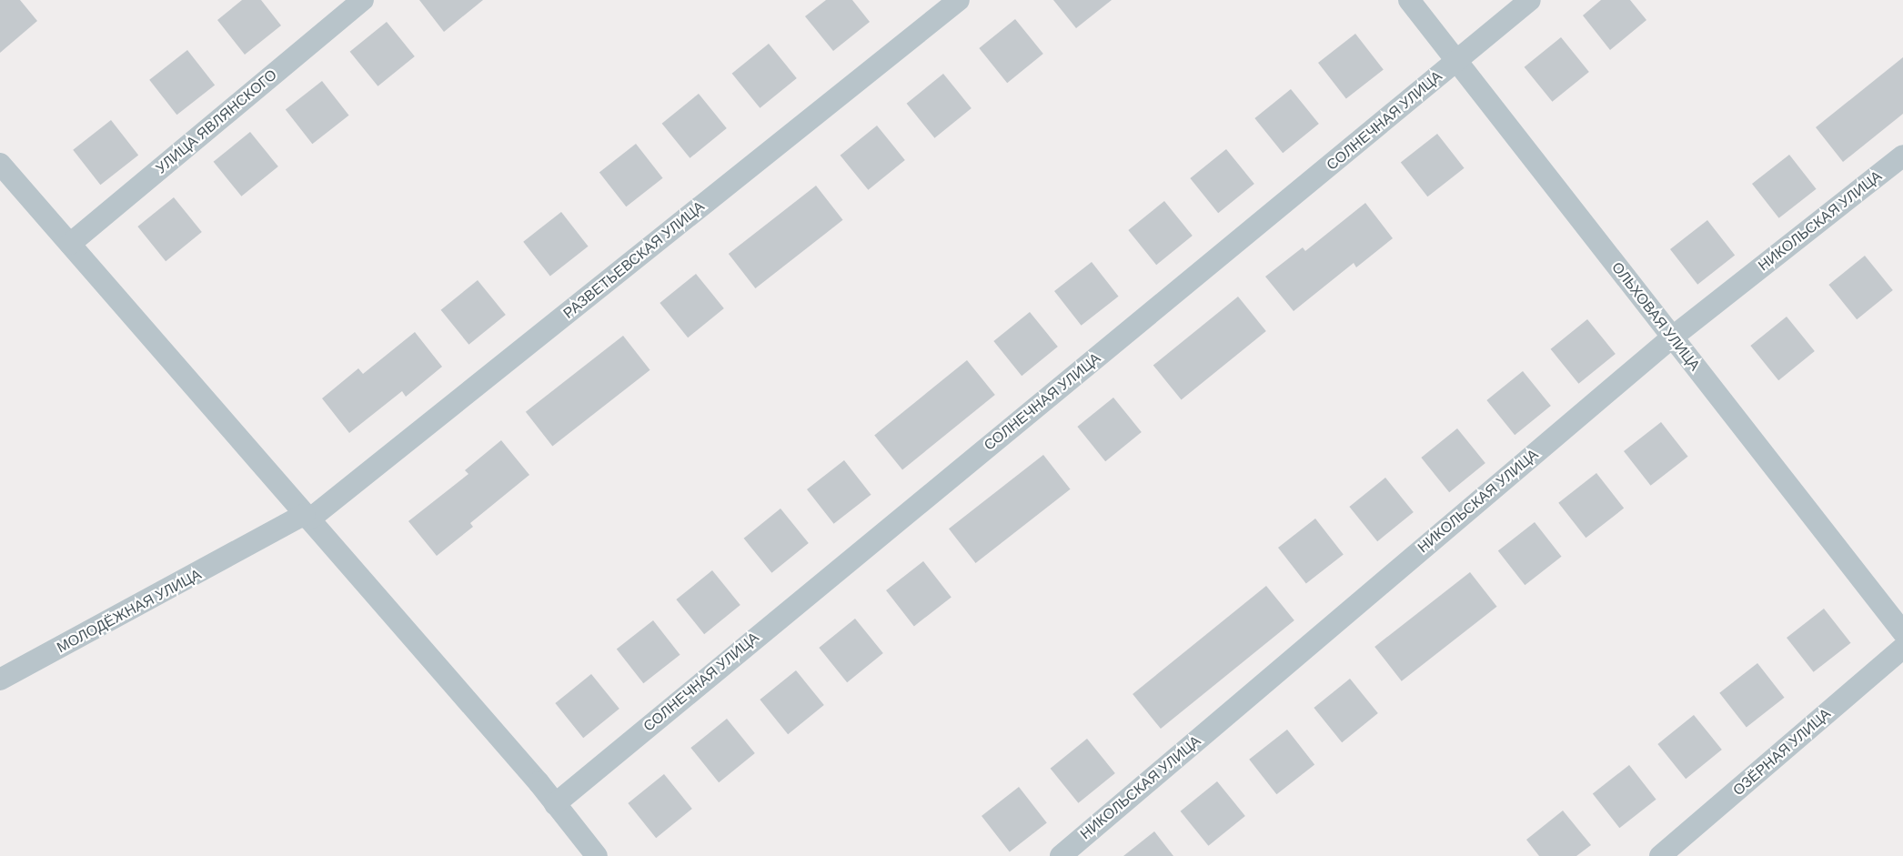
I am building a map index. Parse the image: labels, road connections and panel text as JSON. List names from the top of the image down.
{
  "streets": {
    "street": [
      "СОЛНЕЧНАЯ УЛИЦА",
      "УЛИЦА ЯВЛЯНСКОГО",
      "НИКОЛЬСКАЯ УЛИЦА",
      "РАЗВЕТЬЕВСКАЯ УЛИЦА",
      "ОЛЬХОВАЯ УЛИЦА",
      "МОЛОДЁЖНАЯ УЛИЦА",
      "ОЗЁРНАЯ УЛИЦА"
    ]
  },
  "crossings": [
    ["СОЛНЕЧНАЯ УЛИЦА", "ОЛЬХОВАЯ УЛИЦА"],
    ["НИКОЛЬСКАЯ УЛИЦА", "ОЛЬХОВАЯ УЛИЦА"],
    ["РАЗВЕТЬЕВСКАЯ УЛИЦА", "МОЛОДЁЖНАЯ УЛИЦА"]
  ]
}
